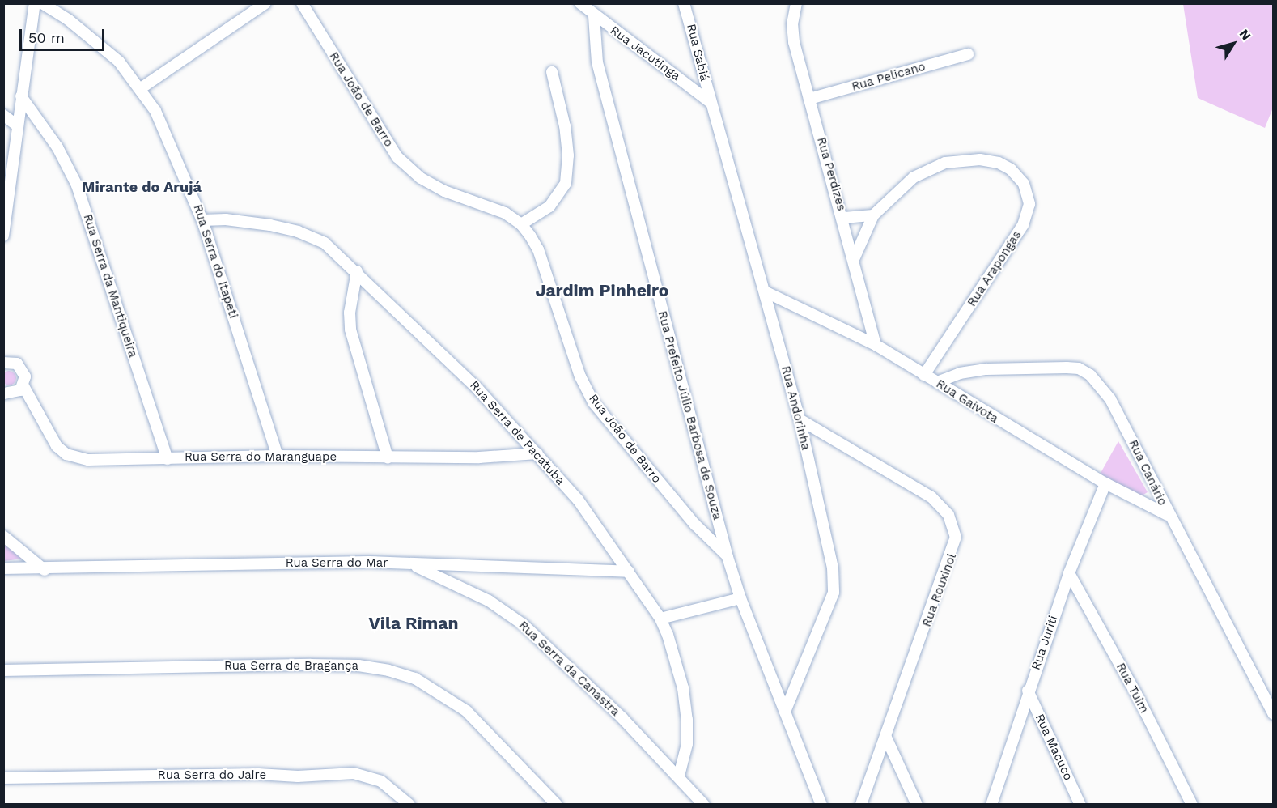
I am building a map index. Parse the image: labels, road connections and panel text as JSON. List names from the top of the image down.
{
  "streets": {
    "street": [
      "Rua Sabiá",
      "Rua Jacutinga",
      "Rua Pelicano",
      "Rua João de Barro",
      "Rua Perdizes",
      "Rua Serra do Itapeti",
      "Rua Arapongas",
      "Rua Serra da Mantiqueira",
      "Rua Gaivota",
      "Rua Andorinha",
      "Rua Prefeito Júlio Barbosa de Souza",
      "Rua Serra de Pacatuba",
      "Rua Serra do Maranguape",
      "Rua Canário",
      "Rua Serra do Mar",
      "Rua Rouxinol",
      "Rua Juriti",
      "Rua Serra de Bragança",
      "Rua Serra da Canastra",
      "Rua Tuim",
      "Rua Macuco",
      "Rua Serra do Jaire"
    ]
  },
  "crossings": [
    ["Rua Sabiá", "Rua Jacutinga"],
    ["Rua Sabiá", "Rua Andorinha"],
    ["Rua Jacutinga", "Rua Andorinha"],
    ["Rua Jacutinga", "Rua Prefeito Júlio Barbosa de Souza"],
    ["Rua Pelicano", "Rua Perdizes"],
    ["Rua João de Barro", "Rua Prefeito Júlio Barbosa de Souza"],
    ["Rua Perdizes", "Rua Arapongas"],
    ["Rua Perdizes", "Rua Gaivota"],
    ["Rua Serra do Itapeti", "Rua Serra de Pacatuba"],
    ["Rua Serra do Itapeti", "Rua Serra do Maranguape"],
    ["Rua Arapongas", "Rua Gaivota"],
    ["Rua Serra da Mantiqueira", "Rua Serra do Maranguape"],
    ["Rua Gaivota", "Rua Andorinha"],
    ["Rua Gaivota", "Rua Canário"],
    ["Rua Gaivota", "Rua Juriti"],
    ["Rua Andorinha", "Rua Prefeito Júlio Barbosa de Souza"],
    ["Rua Andorinha", "Rua Rouxinol"],
    ["Rua Serra de Pacatuba", "Rua Serra do Maranguape"],
    ["Rua Serra de Pacatuba", "Rua Serra do Mar"],
    ["Rua Serra de Pacatuba", "Rua Serra da Canastra"],
    ["Rua Serra do Mar", "Rua Serra da Canastra"],
    ["Rua Juriti", "Rua Tuim"],
    ["Rua Juriti", "Rua Macuco"]
  ],
  "districts": ["Mirante do Arujá", "Jardim Pinheiro", "Vila Riman"],
  "scale_bar": "50 m",
  "north": "top right"
}
